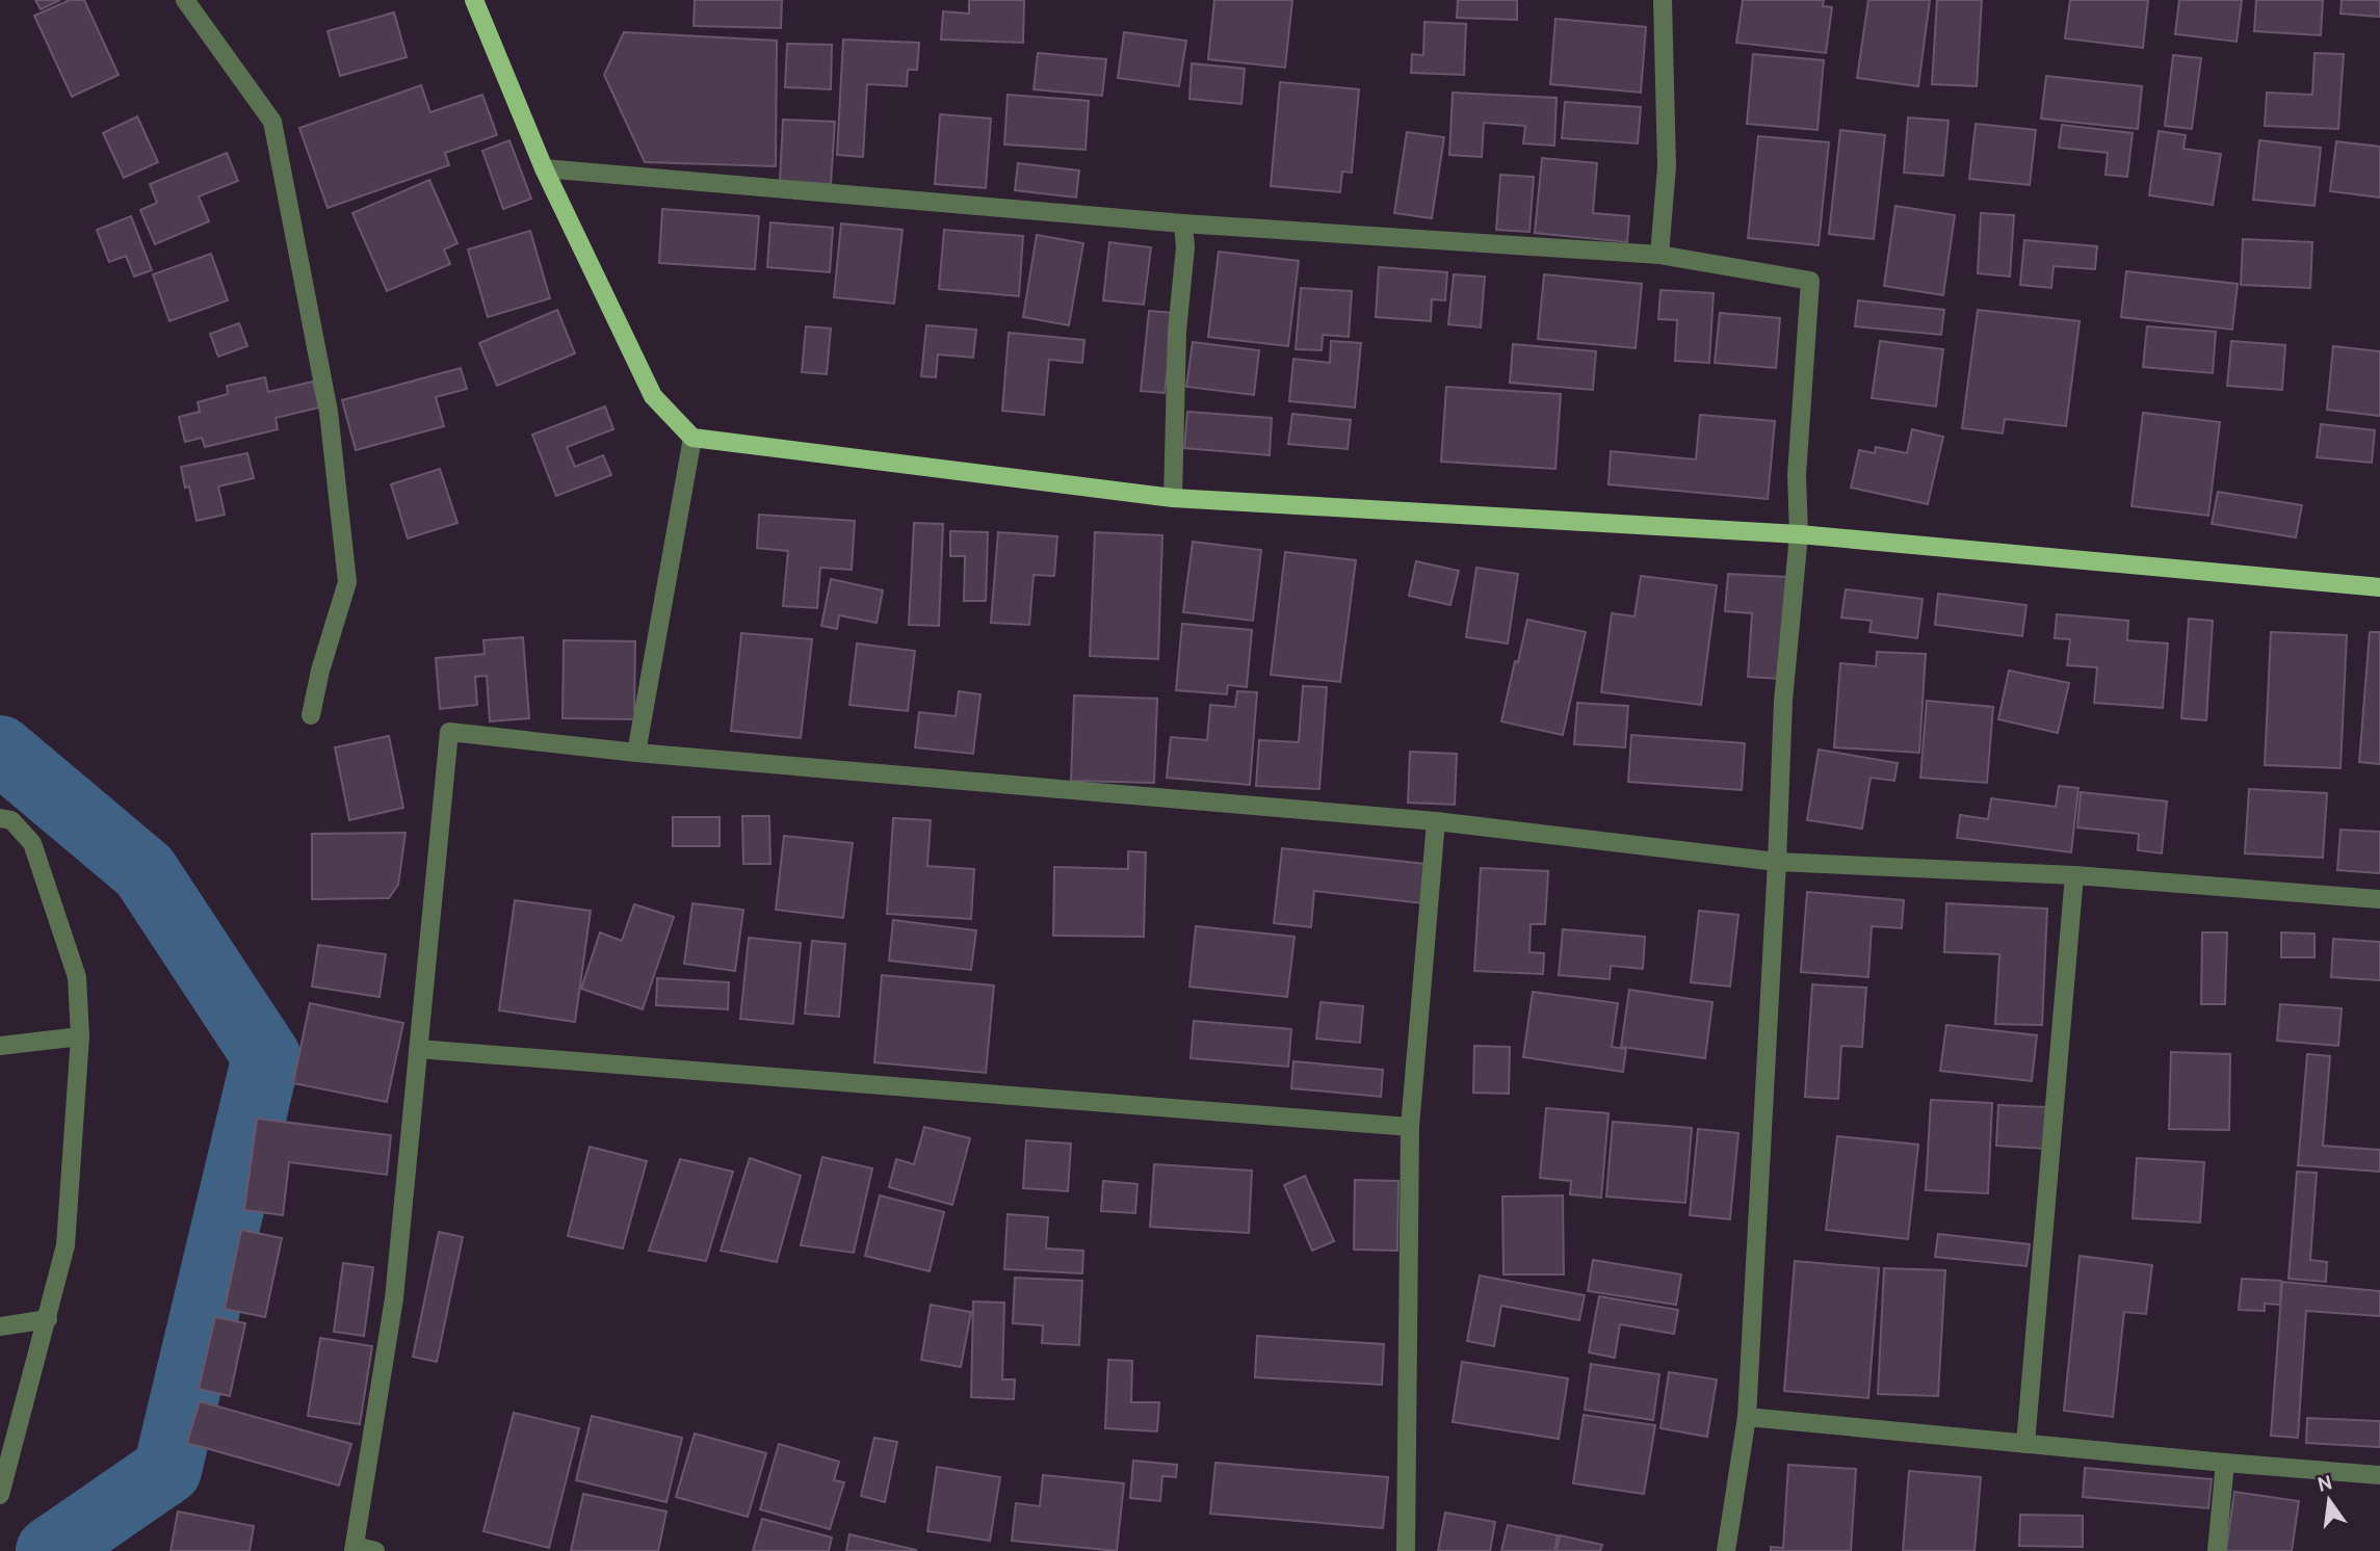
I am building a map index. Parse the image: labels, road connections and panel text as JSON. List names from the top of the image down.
{
  "north": "top"
}
